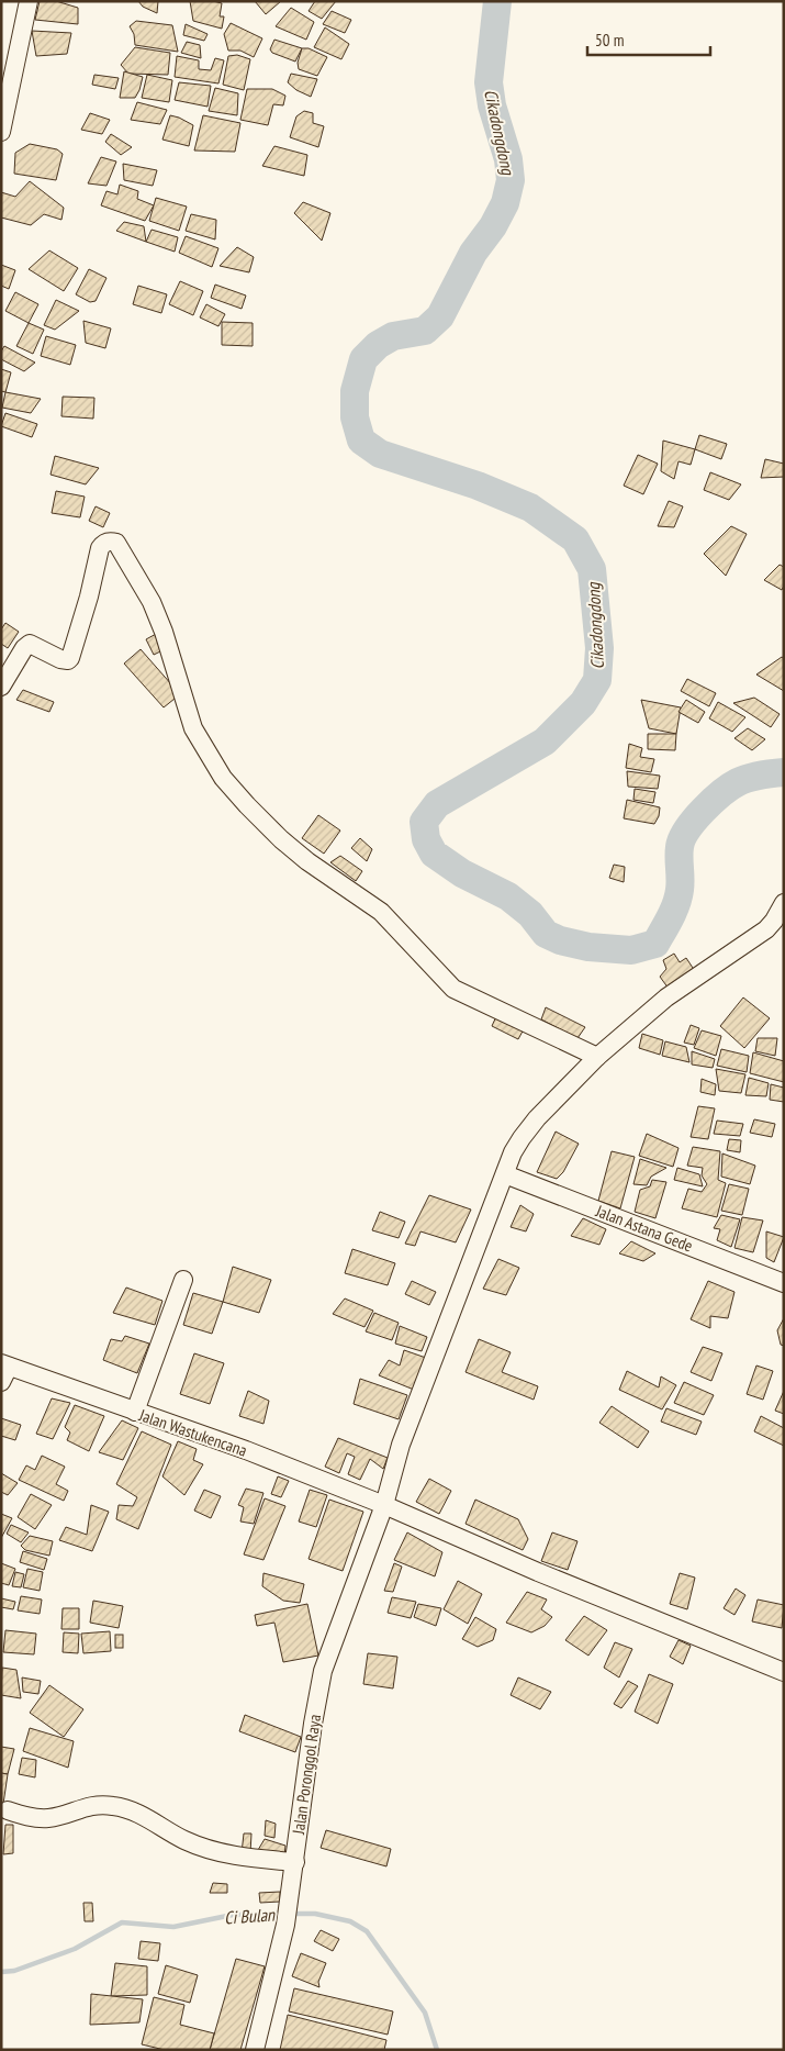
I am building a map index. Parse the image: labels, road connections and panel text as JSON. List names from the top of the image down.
{
  "streets": {
    "street": ["Jalan Astana Gede", "Jalan Wastukencana", "Jalan Poronggol Raya"]
  },
  "crossings": [
    ["Jalan Astana Gede", "Jalan Poronggol Raya"],
    ["Jalan Wastukencana", "Jalan Poronggol Raya"]
  ],
  "water": ["Cikadongdong", "Ci Bulan"],
  "scale_bar": "50 m"
}
